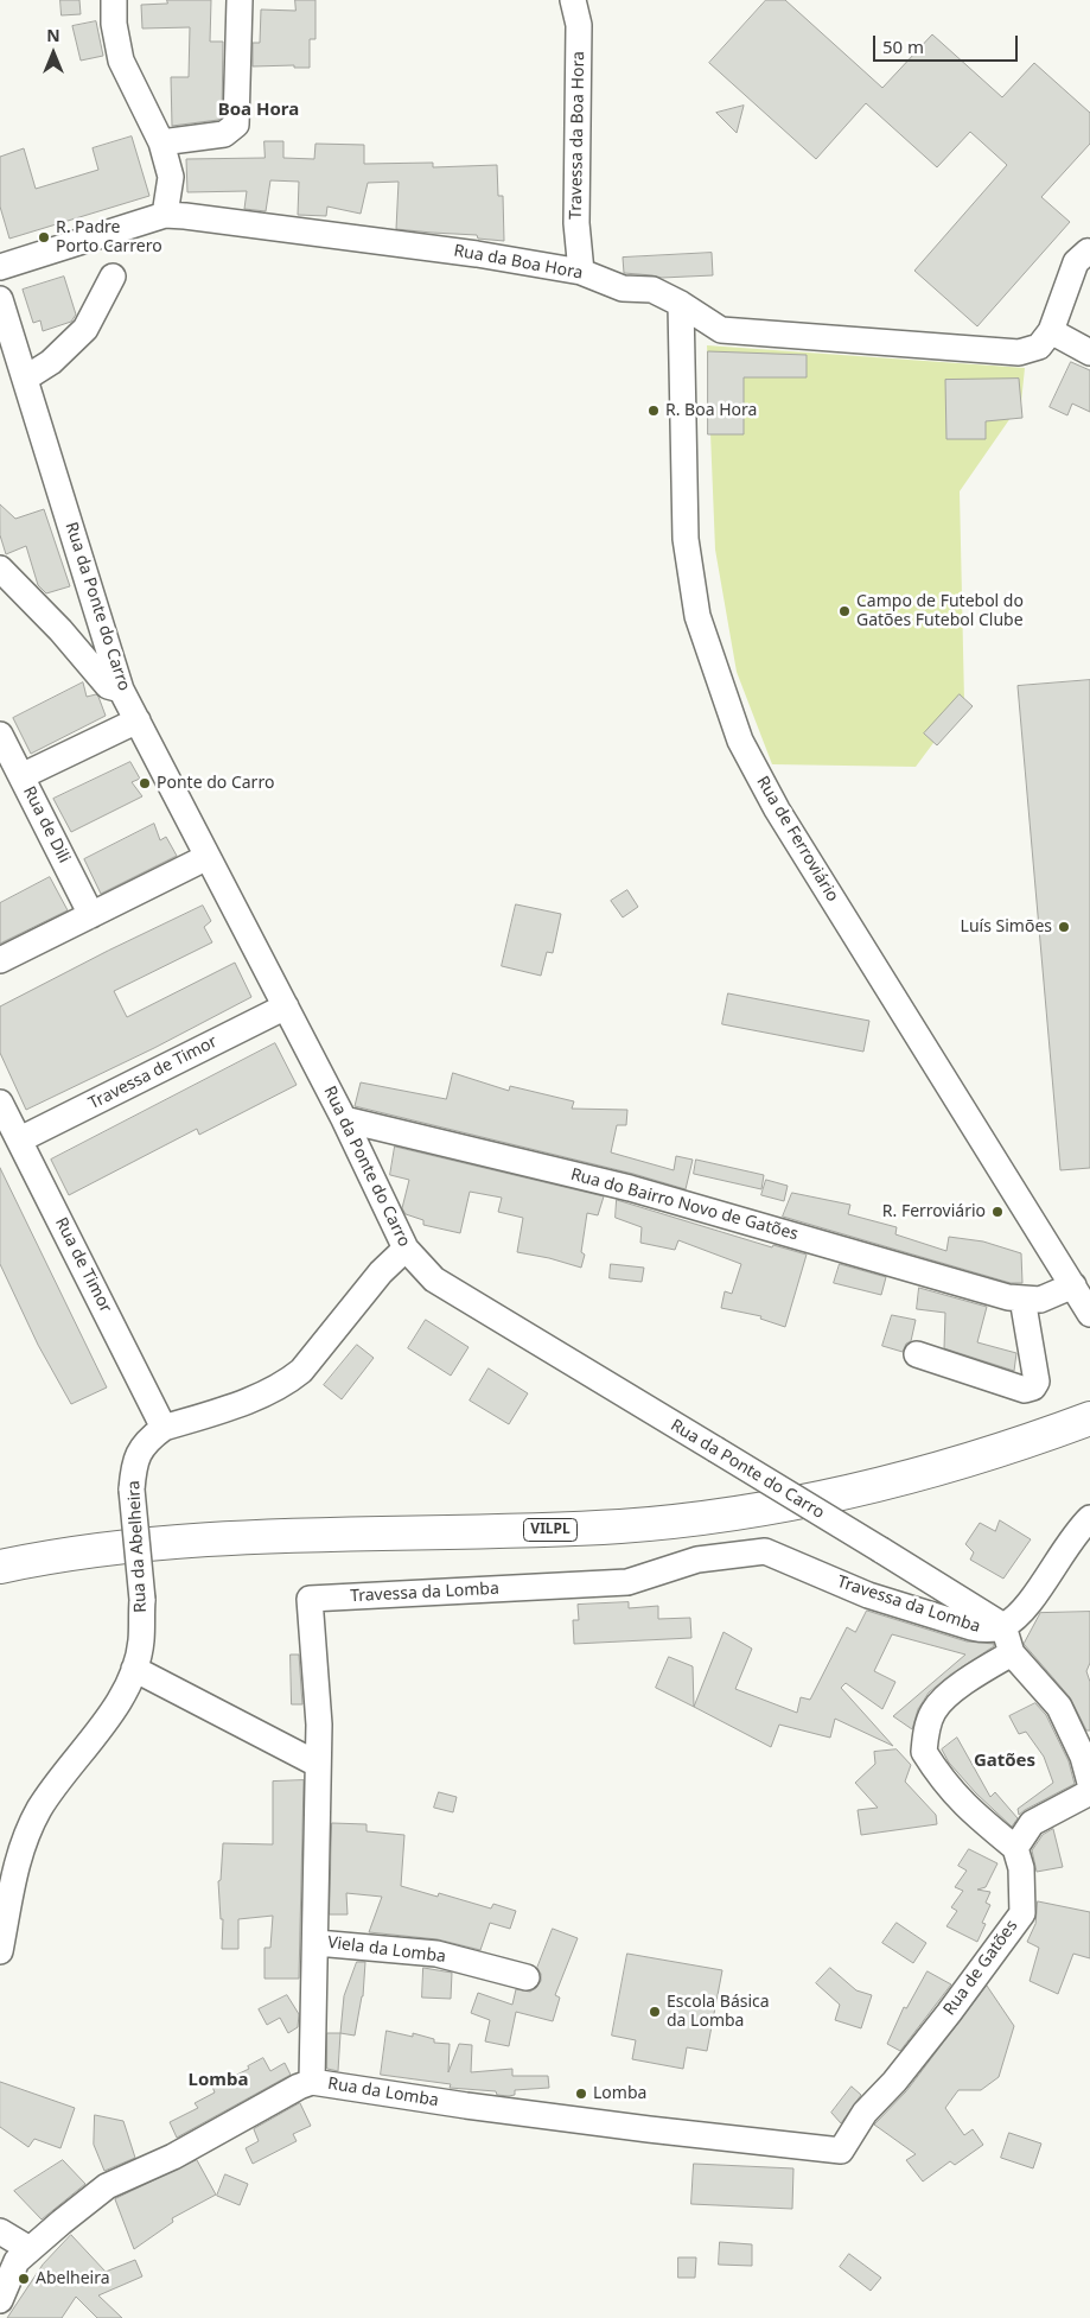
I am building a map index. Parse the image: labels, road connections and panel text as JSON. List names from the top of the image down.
{
  "streets": {
    "highway": ["VILPL"],
    "street": [
      "Travessa da Boa Hora",
      "Rua da Boa Hora",
      "Rua da Ponte do Carro",
      "Rua de Dili",
      "Rua de Ferroviário",
      "Travessa de Timor",
      "Rua do Bairro Novo de Gatões",
      "Rua de Timor",
      "Rua da Abelheira",
      "Travessa da Lomba",
      "Viela da Lomba",
      "Rua de Gatões",
      "Rua da Lomba"
    ]
  },
  "crossings": [
    ["Travessa da Boa Hora", "Rua da Boa Hora"],
    ["Rua da Boa Hora", "Rua de Ferroviário"],
    ["Rua da Ponte do Carro", "Travessa de Timor"],
    ["Rua da Ponte do Carro", "Rua do Bairro Novo de Gatões"],
    ["Rua da Ponte do Carro", "Rua da Abelheira"],
    ["Rua da Ponte do Carro", "Travessa da Lomba"],
    ["Rua de Ferroviário", "Rua do Bairro Novo de Gatões"],
    ["Travessa de Timor", "Rua de Timor"],
    ["Rua de Timor", "Rua da Abelheira"],
    ["Travessa da Lomba", "Viela da Lomba"],
    ["Travessa da Lomba", "Rua da Lomba"],
    ["Rua de Gatões", "Rua da Lomba"]
  ],
  "districts": ["Boa Hora", "Gatões", "Lomba"],
  "places": [
    "R. Padre Porto Carrero",
    "R. Boa Hora",
    "Campo de Futebol do Gatões Futebol Clube",
    "Ponte do Carro",
    "Luís Simões",
    "R. Ferroviário",
    "Escola Básica da Lomba",
    "Lomba",
    "Abelheira"
  ],
  "scale_bar": "50 m",
  "north": "top"
}
